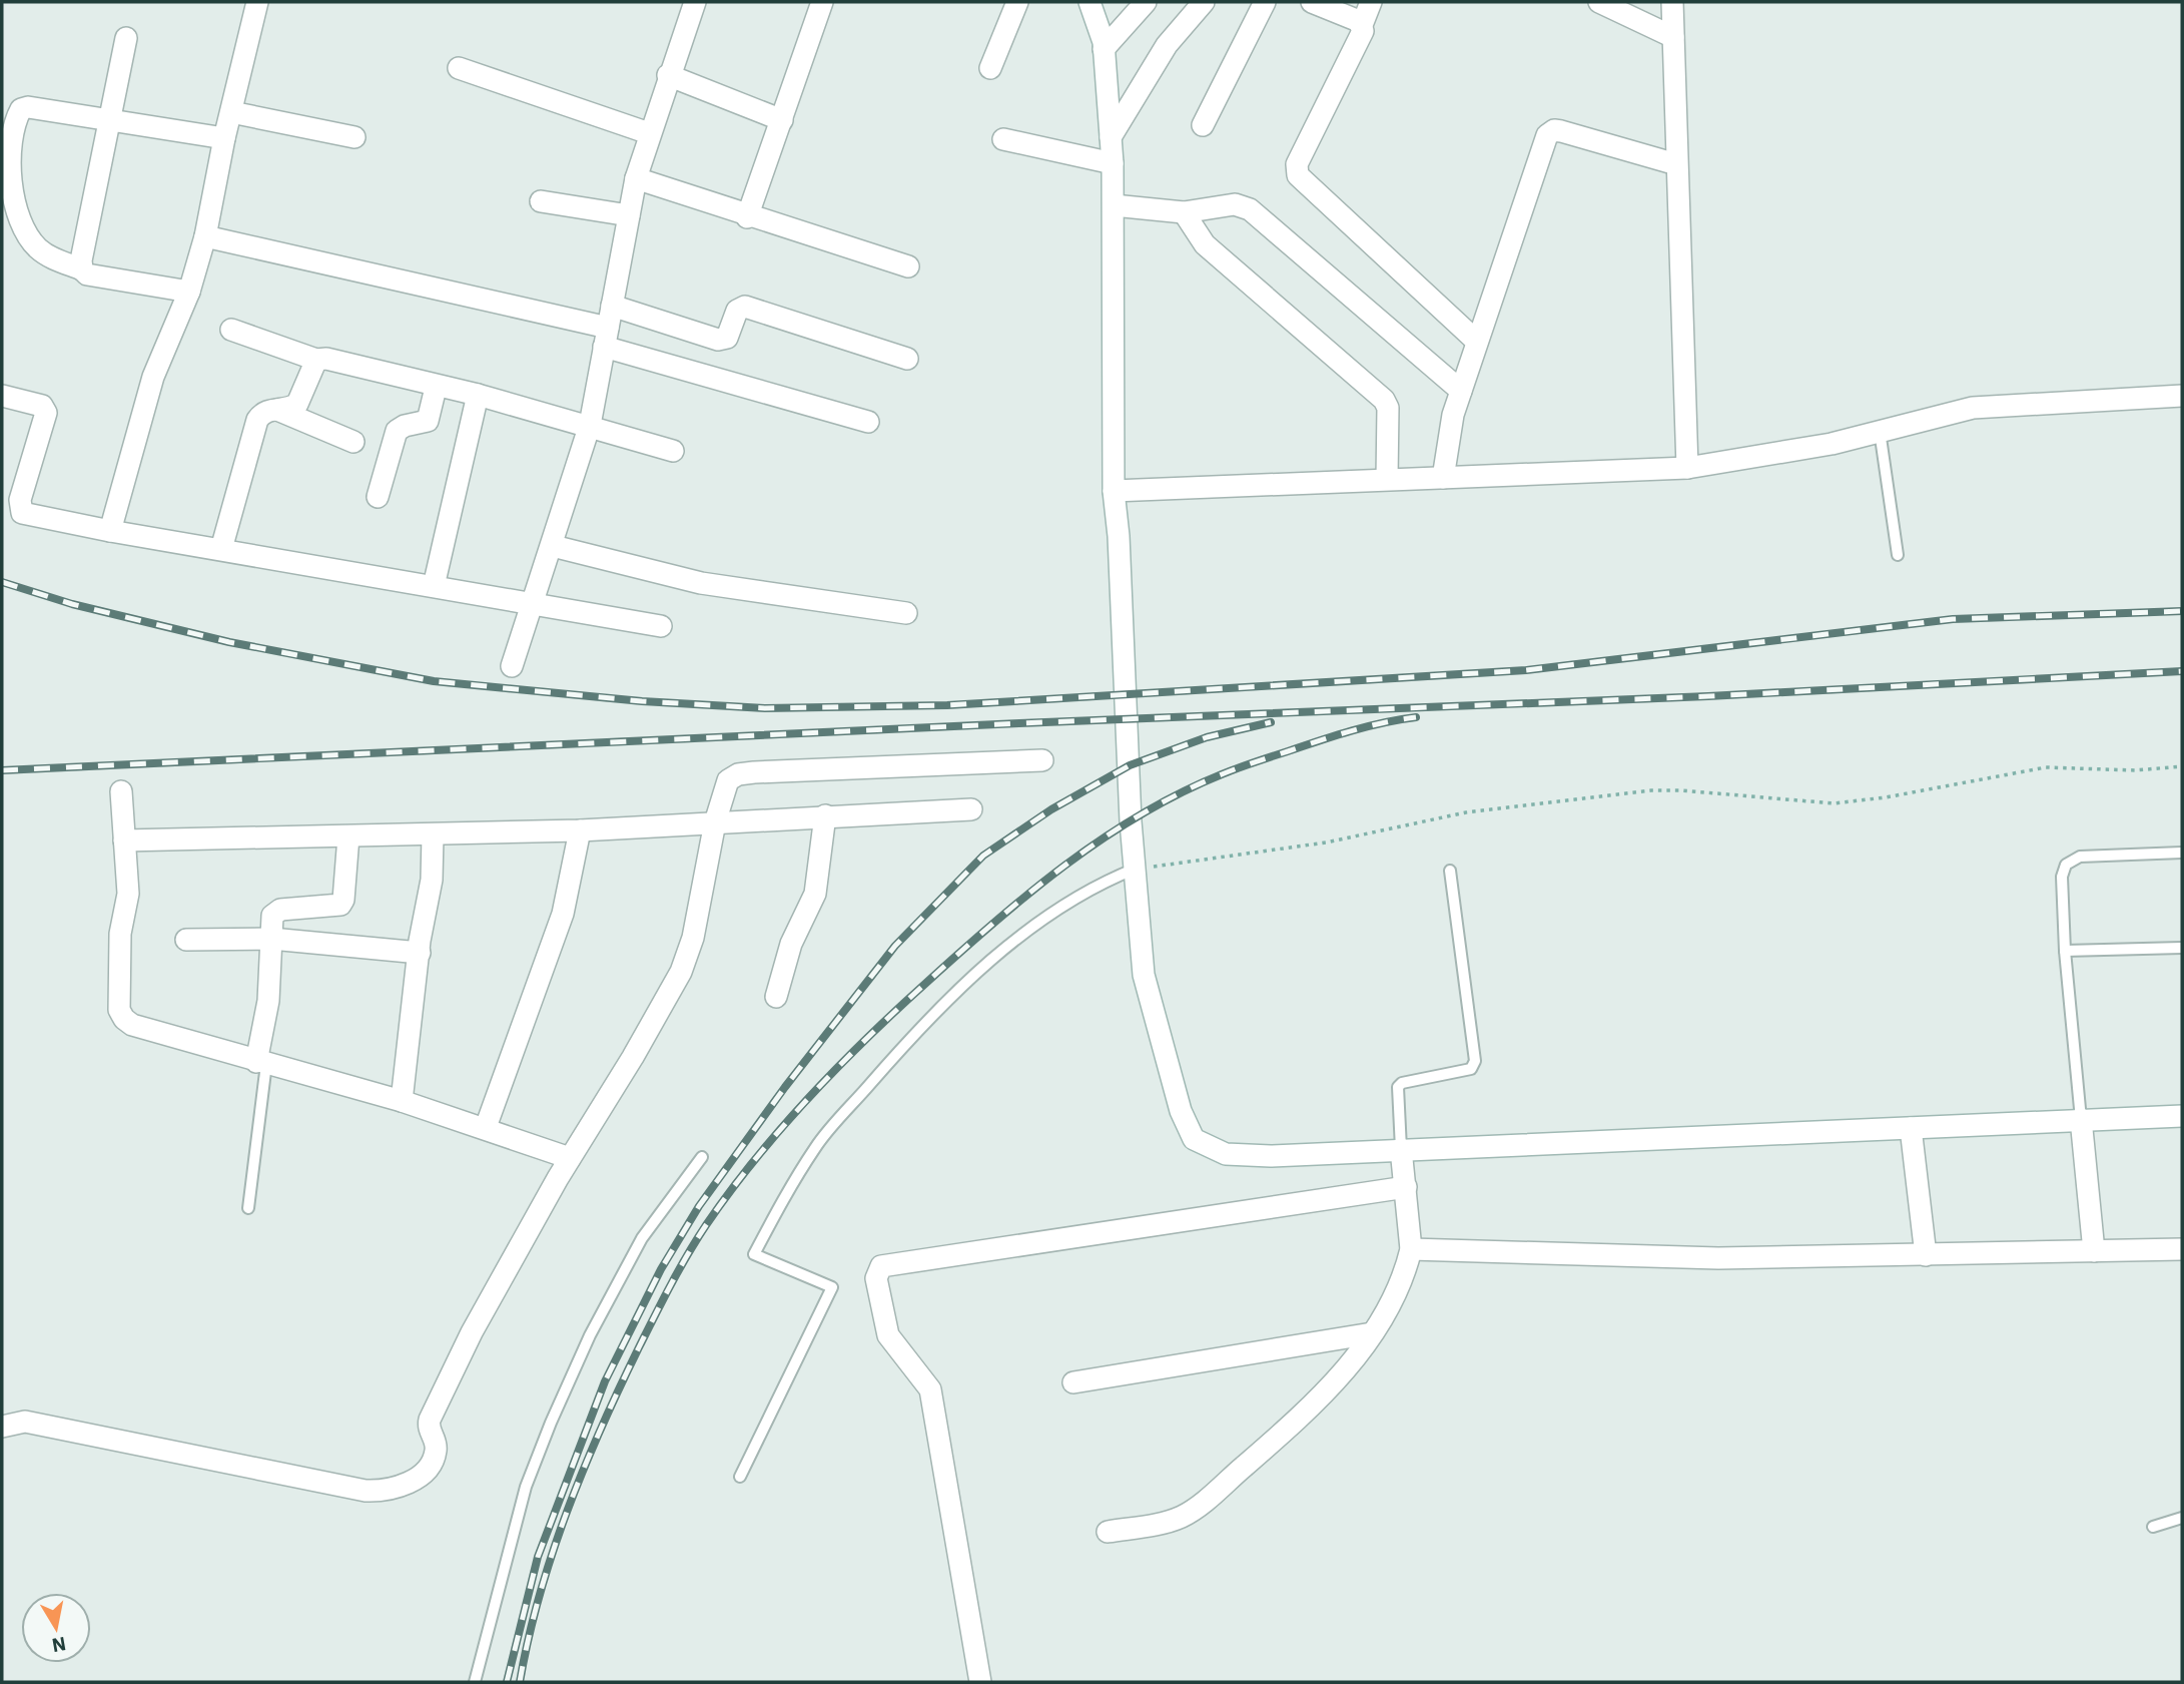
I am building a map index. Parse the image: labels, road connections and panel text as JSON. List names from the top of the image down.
{
  "north": "bottom"
}
